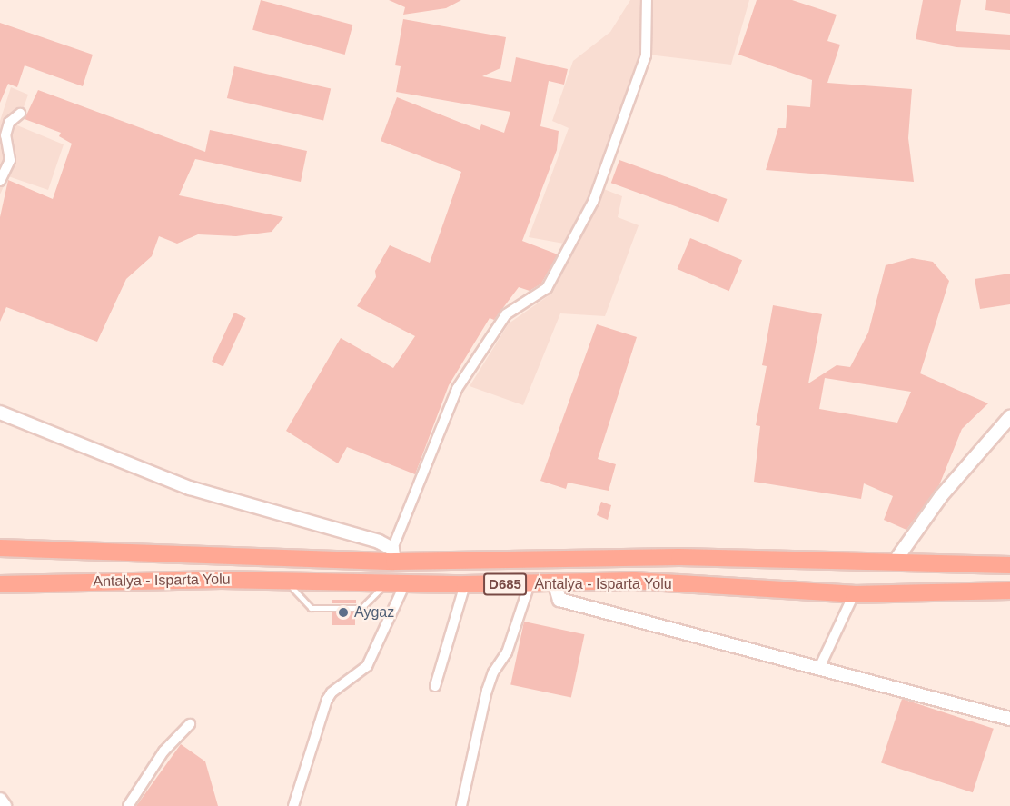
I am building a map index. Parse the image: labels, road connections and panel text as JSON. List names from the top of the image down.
{
  "streets": {
    "highway": ["Antalya - Isparta Yolu", "D685"]
  },
  "places": ["Aygaz"]
}
